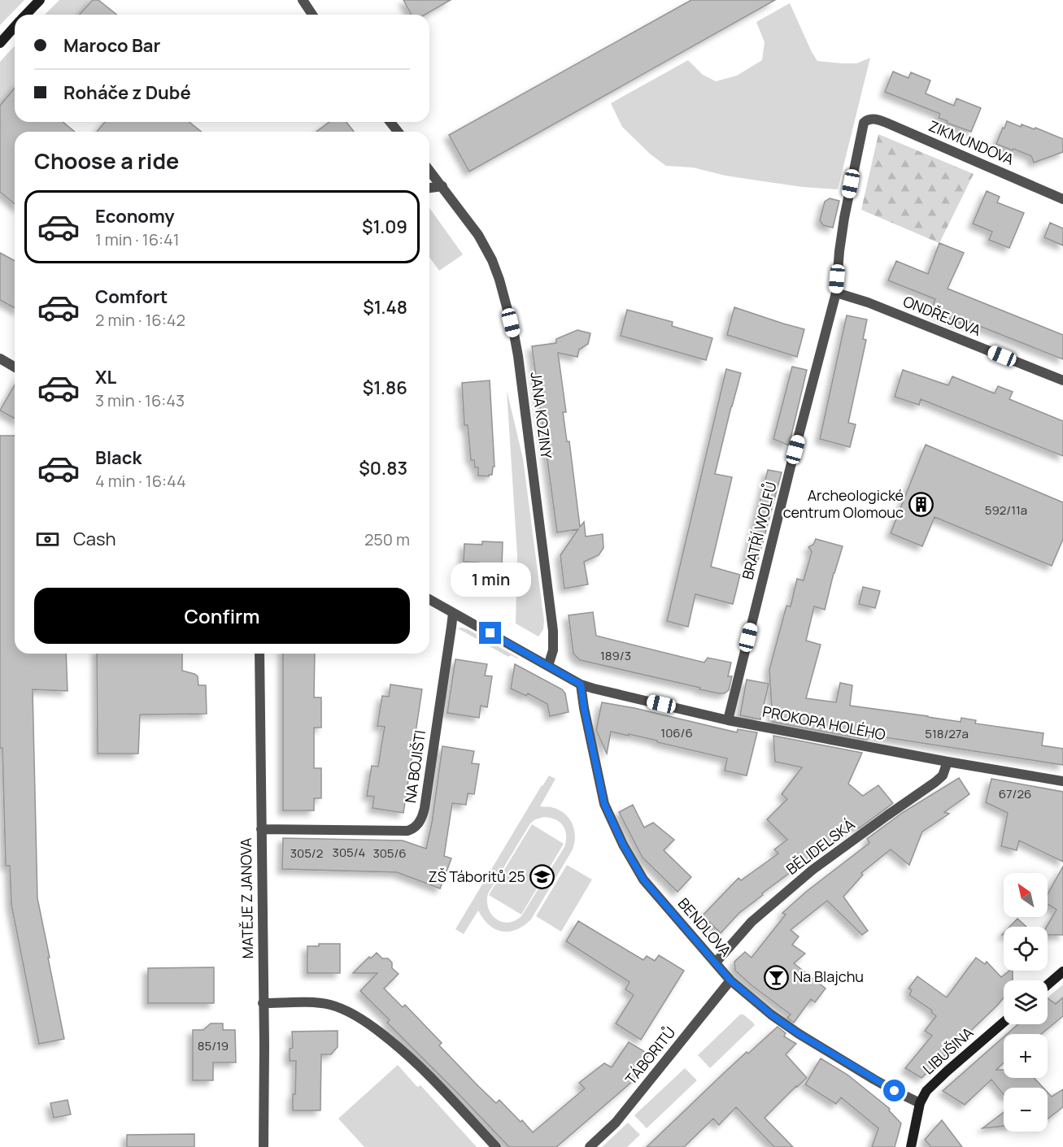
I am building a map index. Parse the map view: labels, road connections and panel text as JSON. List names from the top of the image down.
{
  "streets": {
    "street": [
      "ZIKMUNDOVA",
      "ONDŘEJOVA",
      "JANA KOZINY",
      "BRATŘÍ WOLFŮ",
      "PROKOPA HOLÉHO",
      "NA BOJIŠTI",
      "BĚLIDELSKÁ",
      "MATĚJE Z JANOVA",
      "BENDLOVA",
      "LIBUŠINA",
      "TÁBORITŮ"
    ]
  },
  "crossings": [
    ["ZIKMUNDOVA", "ONDŘEJOVA"],
    ["ZIKMUNDOVA", "BRATŘÍ WOLFŮ"],
    ["ONDŘEJOVA", "BRATŘÍ WOLFŮ"],
    ["JANA KOZINY", "PROKOPA HOLÉHO"],
    ["BRATŘÍ WOLFŮ", "PROKOPA HOLÉHO"],
    ["PROKOPA HOLÉHO", "NA BOJIŠTI"],
    ["PROKOPA HOLÉHO", "BĚLIDELSKÁ"],
    ["PROKOPA HOLÉHO", "BENDLOVA"],
    ["NA BOJIŠTI", "MATĚJE Z JANOVA"],
    ["BĚLIDELSKÁ", "BENDLOVA"],
    ["BENDLOVA", "LIBUŠINA"],
    ["BENDLOVA", "TÁBORITŮ"]
  ],
  "places": {
    "building": ["Archeologické centrum Olomouc"],
    "school or university": ["ZŠ Táboritů 25"],
    "bar": ["Na Blajchu"]
  },
  "house_numbers": [
    "592/11a",
    "189/3",
    "106/6",
    "518/27a",
    "67/26",
    "305/4",
    "305/2",
    "305/6",
    "85/19"
  ],
  "north": "top left",
  "page": {
    "banner": ["Maroco Bar", "Roháče z Dubé"],
    "heading": "Choose a ride",
    "list": [
      {
        "name": "Economy",
        "note": "1 min · 16:41",
        "value": "$1.09"
      },
      {
        "name": "Comfort",
        "note": "2 min · 16:42",
        "value": "$1.48"
      },
      {
        "name": "XL",
        "note": "3 min · 16:43",
        "value": "$1.86"
      },
      {
        "name": "Black",
        "note": "4 min · 16:44",
        "value": "$0.83"
      }
    ],
    "pay": ["Cash", "250 m"],
    "bubble": "1 min",
    "buttons": "Confirm",
    "map_buttons": ["+", "−"]
  }
}
